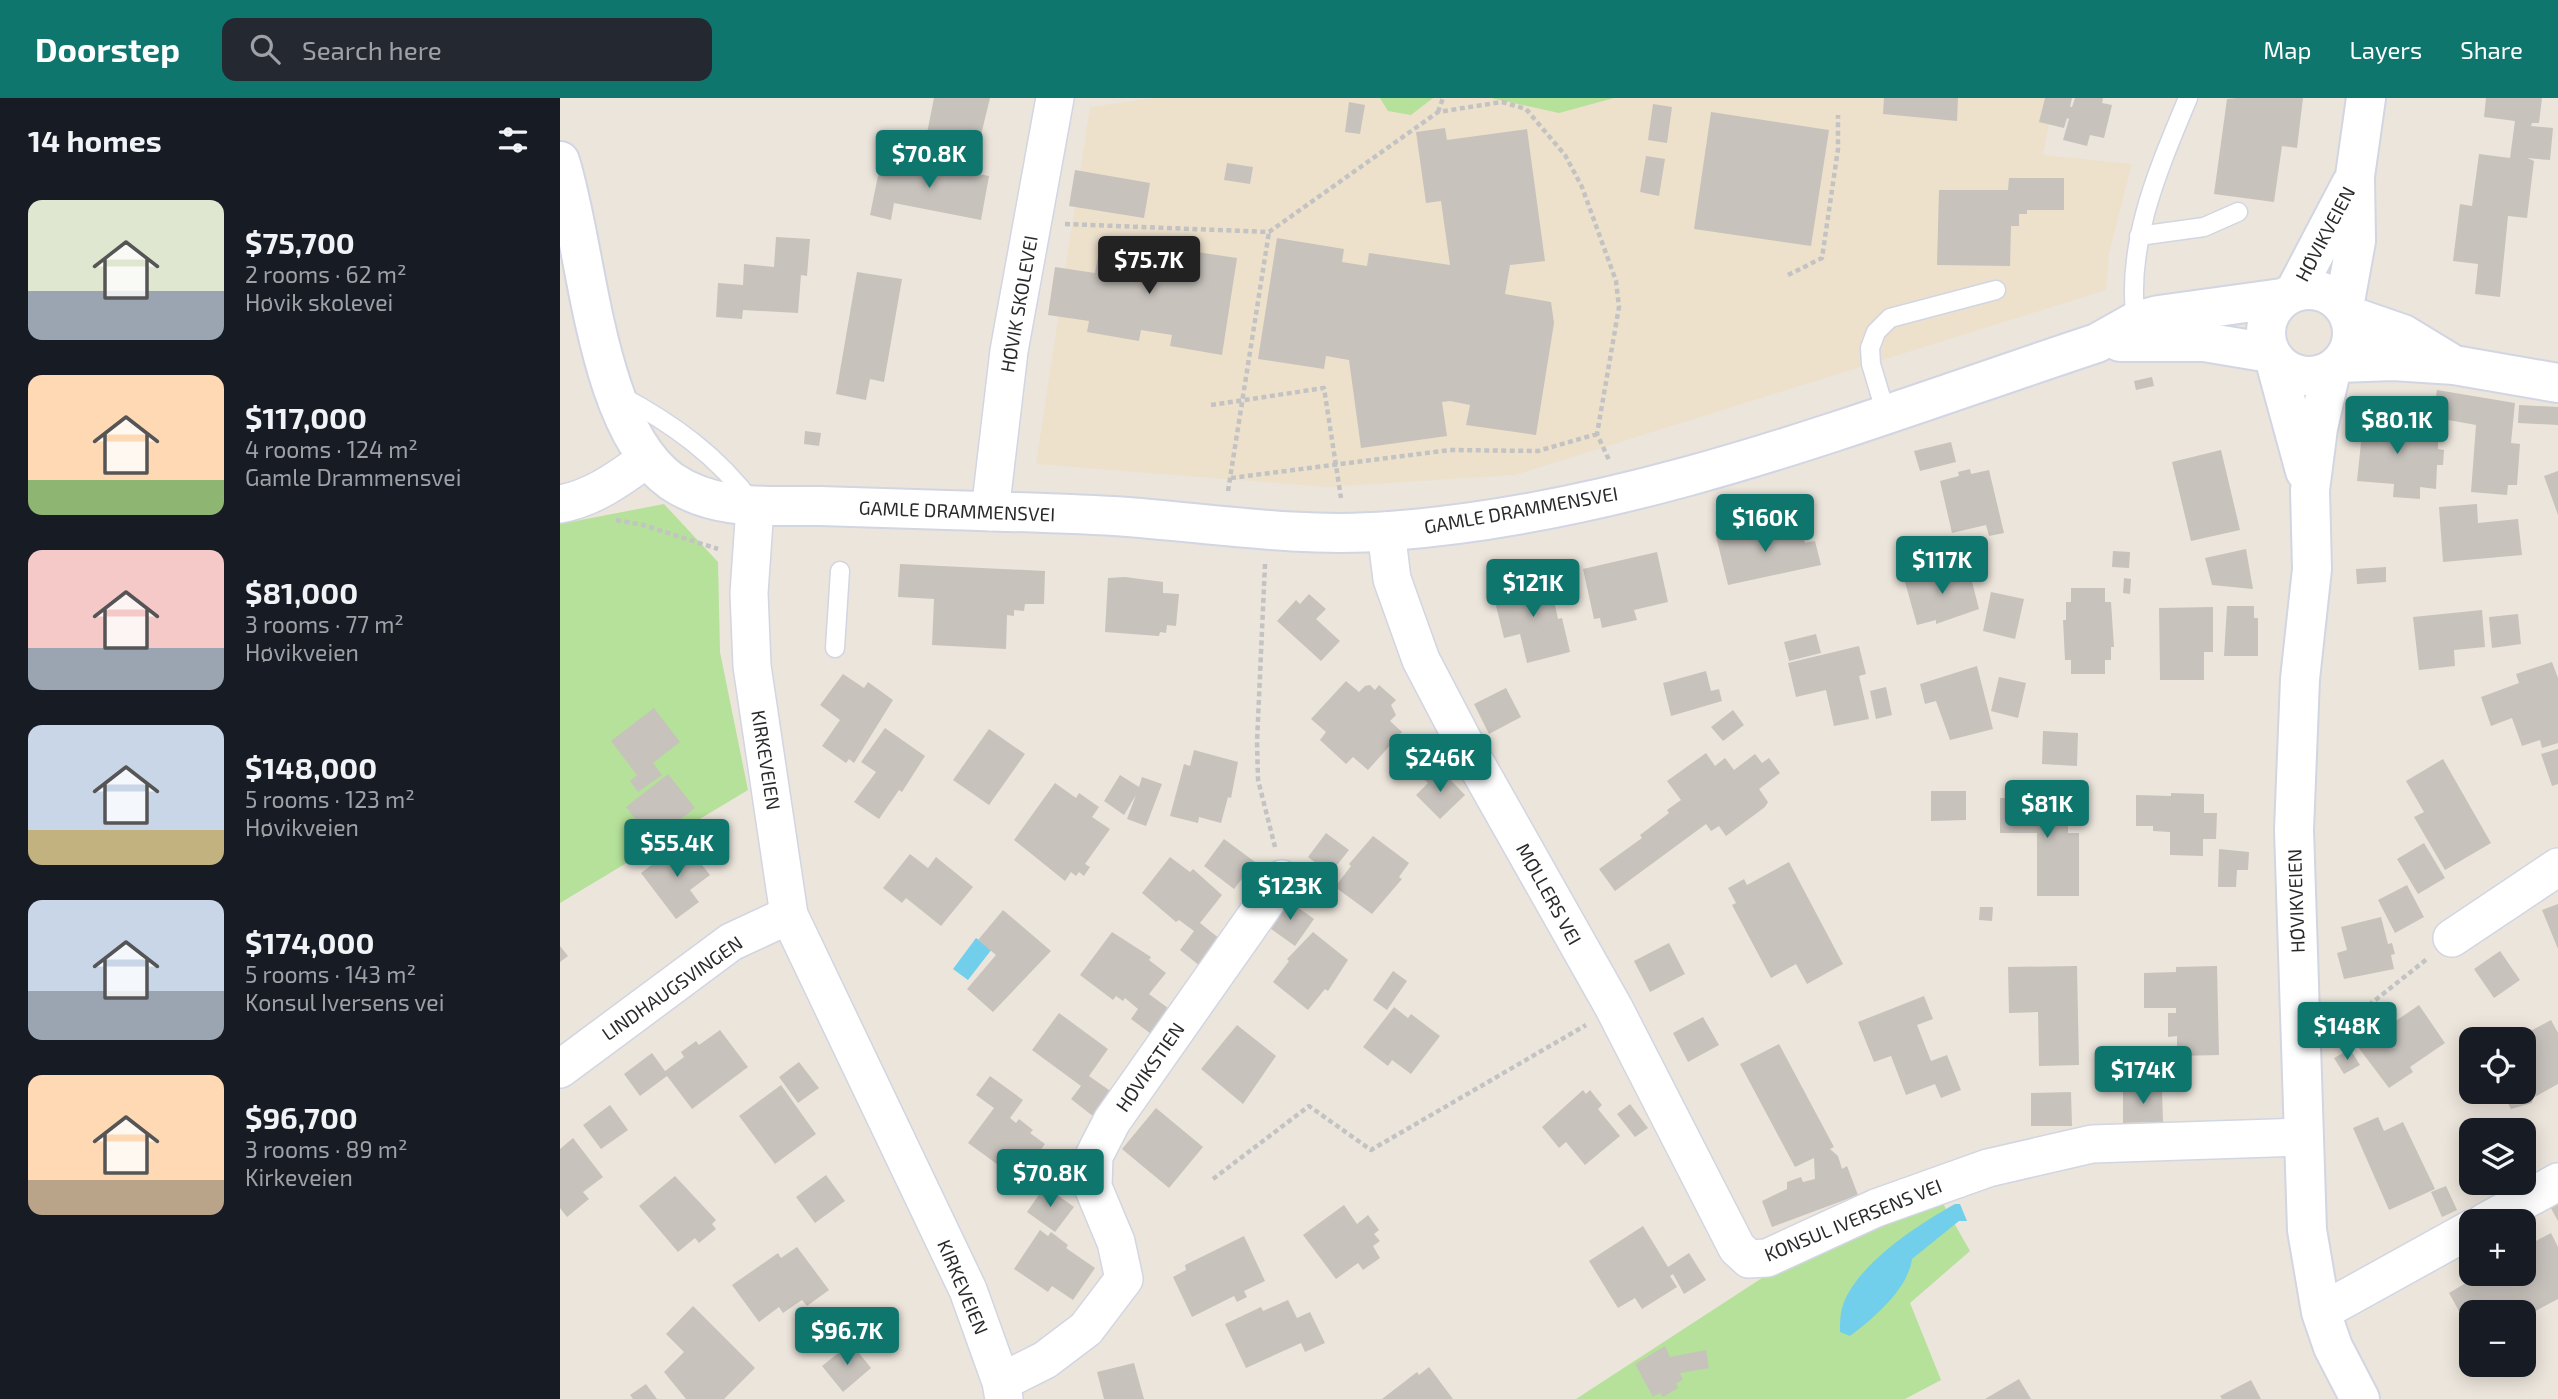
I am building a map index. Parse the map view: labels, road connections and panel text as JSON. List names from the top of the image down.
{
  "streets": {
    "main road": ["HØVIKVEIEN", "GAMLE DRAMMENSVEI"],
    "street": [
      "HØVIK SKOLEVEI",
      "KIRKEVEIEN",
      "MØLLERS VEI",
      "LINDHAUGSVINGEN",
      "HØVIKSTIEN",
      "KONSUL IVERSENS VEI"
    ]
  },
  "crossings": [
    ["HØVIKVEIEN", "GAMLE DRAMMENSVEI"],
    ["HØVIKVEIEN", "KONSUL IVERSENS VEI"],
    ["HØVIK SKOLEVEI", "GAMLE DRAMMENSVEI"],
    ["GAMLE DRAMMENSVEI", "KIRKEVEIEN"],
    ["GAMLE DRAMMENSVEI", "MØLLERS VEI"],
    ["KIRKEVEIEN", "LINDHAUGSVINGEN"],
    ["KIRKEVEIEN", "HØVIKSTIEN"],
    ["MØLLERS VEI", "KONSUL IVERSENS VEI"]
  ],
  "page": {
    "header": "Doorstep",
    "search": "Search here",
    "nav": ["Map", "Layers", "Share"],
    "heading": "14 homes",
    "price": [
      "$70.8K",
      "$75.7K",
      "$80.1K",
      "$160K",
      "$117K",
      "$121K",
      "$246K",
      "$81K",
      "$55.4K",
      "$123K",
      "$148K",
      "$174K",
      "$70.8K",
      "$96.7K"
    ],
    "list": [
      {
        "name": "$75,700",
        "note": "2 rooms · 62 m² · Høvik skolevei"
      },
      {
        "name": "$117,000",
        "note": "4 rooms · 124 m² · Gamle Drammensvei"
      },
      {
        "name": "$81,000",
        "note": "3 rooms · 77 m² · Høvikveien"
      },
      {
        "name": "$148,000",
        "note": "5 rooms · 123 m² · Høvikveien"
      },
      {
        "name": "$174,000",
        "note": "5 rooms · 143 m² · Konsul Iversens vei"
      },
      {
        "name": "$96,700",
        "note": "3 rooms · 89 m² · Kirkeveien"
      }
    ],
    "map_buttons": ["+", "−"]
  }
}
